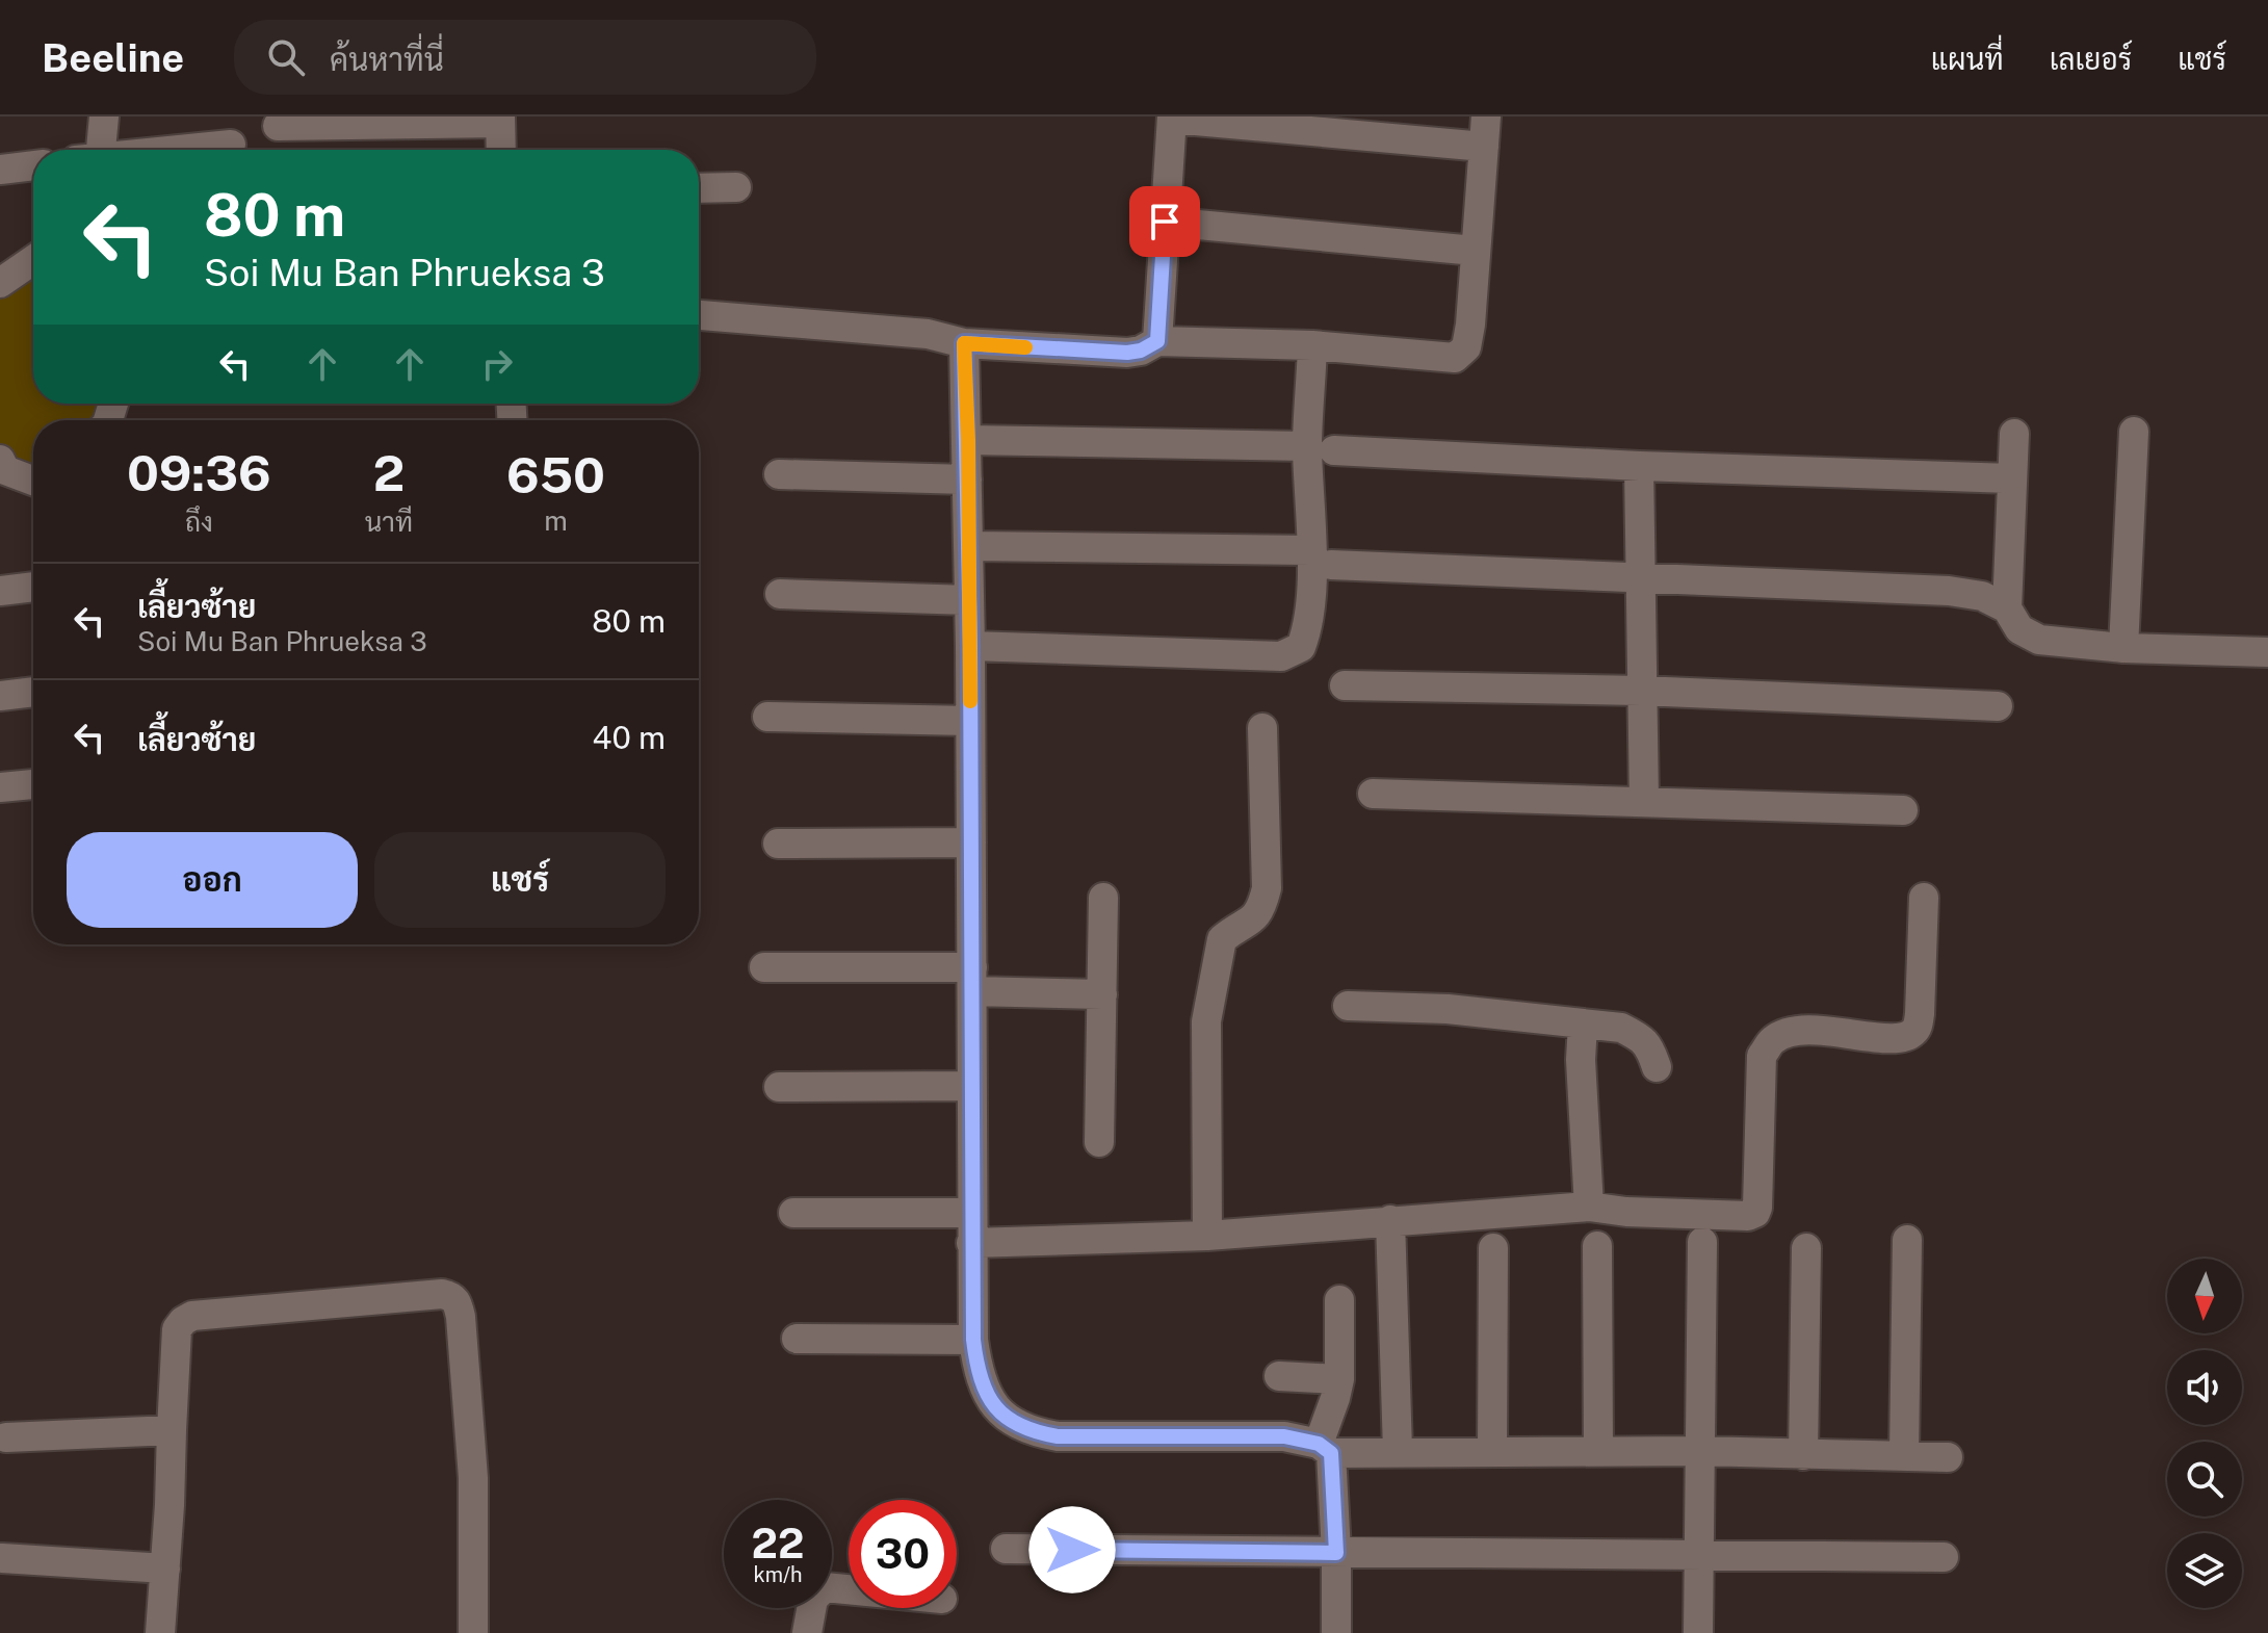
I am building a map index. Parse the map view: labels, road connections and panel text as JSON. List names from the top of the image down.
{
  "north": "bottom",
  "page": {
    "header": "Beeline",
    "search": "ค้นหาที่นี่",
    "nav": ["แผนที่", "เลเยอร์", "แชร์"],
    "turn": ["80 m", "Soi Mu Ban Phrueksa 3"],
    "eta": [
      "09:36",
      "ถึง",
      "2",
      "นาที",
      "650",
      "m"
    ],
    "list": [
      {
        "name": "เลี้ยวซ้าย",
        "note": "Soi Mu Ban Phrueksa 3",
        "value": "80 m"
      },
      {
        "name": "เลี้ยวซ้าย",
        "value": "40 m"
      }
    ],
    "buttons": ["ออก", "แชร์"],
    "speed": "22 km/h",
    "limit": "30"
  }
}
